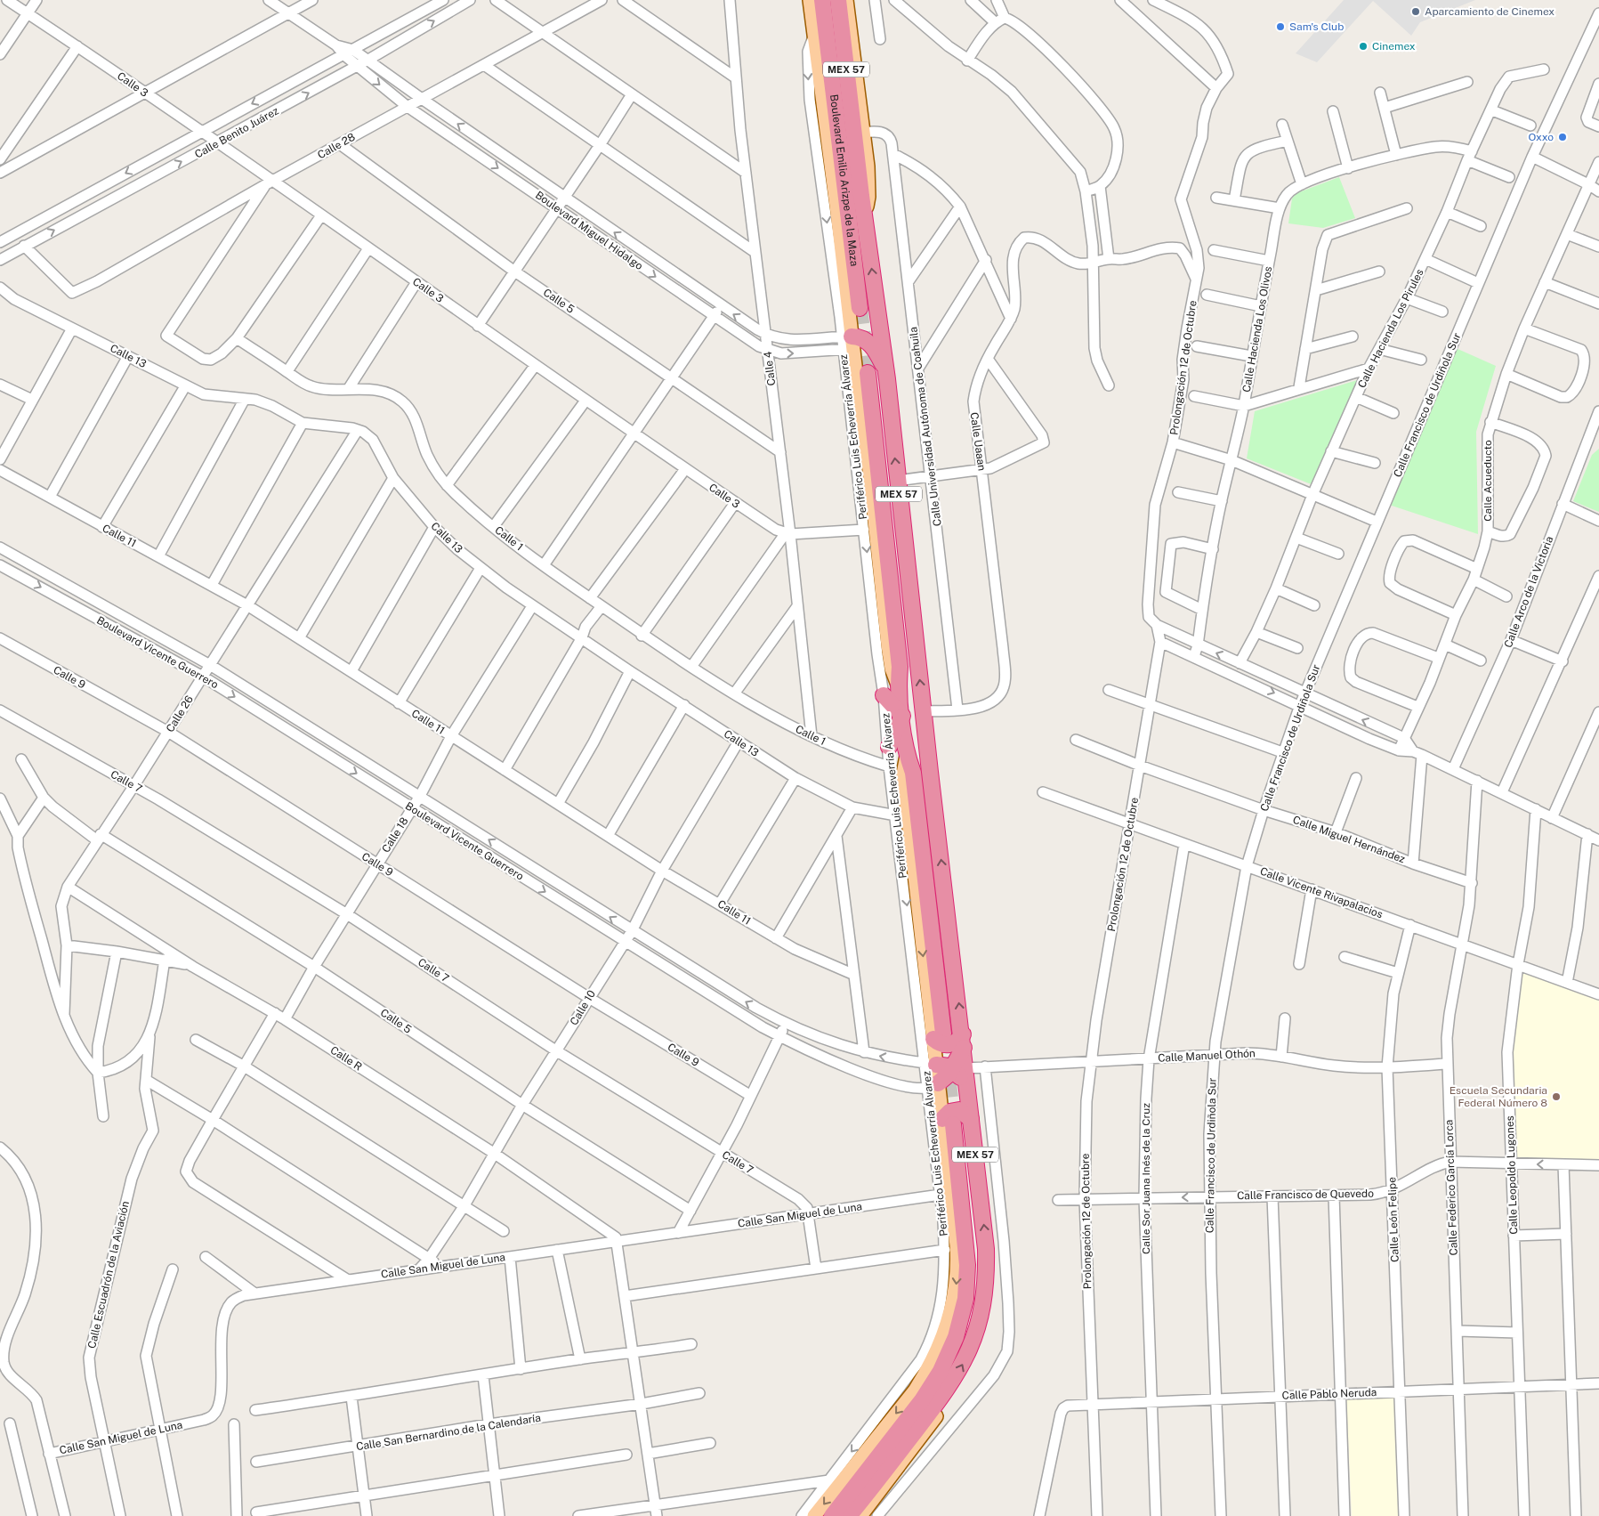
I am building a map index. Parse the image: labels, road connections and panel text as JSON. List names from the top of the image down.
{
  "streets": {
    "highway": ["MEX 57", "Boulevard Emilio Arizpe de la Maza", "Periférico Luis Echeverría Álvarez"],
    "street": [
      "Calle 3",
      "Calle Benito Juárez",
      "Calle 28",
      "Boulevard Miguel Hidalgo",
      "Calle 5",
      "Calle Hacienda Los Pirules",
      "Calle Hacienda Los Olivos",
      "Calle 13",
      "Prolongación 12 de Octubre",
      "Calle 4",
      "Calle Francisco de Urdiñola Sur",
      "Calle Universidad Autónoma de Coahuila",
      "Calle Uaaan",
      "Calle Acueducto",
      "Calle 11",
      "Calle 1",
      "Calle Arco de la Victoria",
      "Boulevard Vicente Guerrero",
      "Calle 9",
      "Calle 26",
      "Calle 7",
      "Calle 18",
      "Calle Miguel Hernández",
      "Calle Vicente Rivapalacios",
      "Calle 10",
      "Calle Manuel Othón",
      "Calle R",
      "Calle Leopoldo Lugones",
      "Calle Sor Juana Inés de la Cruz",
      "Calle Federico García Lorca",
      "Calle Francisco de Quevedo",
      "Calle San Miguel de Luna",
      "Calle León Felipe",
      "Calle Escuadrón de la Aviación",
      "Calle Pablo Neruda",
      "Calle San Bernardino de la Calendaría"
    ]
  },
  "crossings": [
    ["MEX 57", "Boulevard Emilio Arizpe de la Maza"],
    ["MEX 57", "Calle Uaaan"],
    ["MEX 57", "Calle Manuel Othón"],
    ["Calle 3", "Calle Benito Juárez"],
    ["Calle 3", "Calle 28"],
    ["Calle 3", "Calle 4"],
    ["Calle Benito Juárez", "Calle 28"],
    ["Calle Benito Juárez", "Boulevard Miguel Hidalgo"],
    ["Calle 28", "Boulevard Miguel Hidalgo"],
    ["Calle 28", "Calle 5"],
    ["Boulevard Emilio Arizpe de la Maza", "Periférico Luis Echeverría Álvarez"],
    ["Boulevard Miguel Hidalgo", "Calle 4"],
    ["Boulevard Miguel Hidalgo", "Periférico Luis Echeverría Álvarez"],
    ["Calle 5", "Calle 4"],
    ["Calle 5", "Calle 26"],
    ["Calle 5", "Calle 18"],
    ["Calle 5", "Calle 10"],
    ["Calle Hacienda Los Pirules", "Calle Hacienda Los Olivos"],
    ["Calle 13", "Periférico Luis Echeverría Álvarez"],
    ["Calle 13", "Calle 26"],
    ["Calle 13", "Calle 18"],
    ["Calle 13", "Calle 10"],
    ["Prolongación 12 de Octubre", "Calle Uaaan"],
    ["Prolongación 12 de Octubre", "Calle Miguel Hernández"],
    ["Prolongación 12 de Octubre", "Calle Vicente Rivapalacios"],
    ["Prolongación 12 de Octubre", "Calle Manuel Othón"],
    ["Prolongación 12 de Octubre", "Calle Francisco de Quevedo"],
    ["Prolongación 12 de Octubre", "Calle Pablo Neruda"],
    ["Calle 4", "Calle 1"],
    ["Calle Francisco de Urdiñola Sur", "Calle Miguel Hernández"],
    ["Calle Francisco de Urdiñola Sur", "Calle Vicente Rivapalacios"],
    ["Calle Francisco de Urdiñola Sur", "Calle Manuel Othón"],
    ["Calle Francisco de Urdiñola Sur", "Calle Francisco de Quevedo"],
    ["Calle Francisco de Urdiñola Sur", "Calle Pablo Neruda"],
    ["Calle Universidad Autónoma de Coahuila", "Calle Uaaan"],
    ["Periférico Luis Echeverría Álvarez", "Calle 1"],
    ["Periférico Luis Echeverría Álvarez", "Boulevard Vicente Guerrero"],
    ["Periférico Luis Echeverría Álvarez", "Calle San Miguel de Luna"],
    ["Calle 11", "Calle 26"],
    ["Calle 11", "Calle 18"],
    ["Calle 11", "Calle 10"],
    ["Boulevard Vicente Guerrero", "Calle 26"],
    ["Boulevard Vicente Guerrero", "Calle 18"],
    ["Boulevard Vicente Guerrero", "Calle 10"],
    ["Calle 9", "Calle 26"],
    ["Calle 9", "Calle 18"],
    ["Calle 9", "Calle 10"],
    ["Calle 26", "Calle 7"],
    ["Calle 26", "Calle R"],
    ["Calle 7", "Calle 18"],
    ["Calle 7", "Calle 10"],
    ["Calle 7", "Calle San Miguel de Luna"],
    ["Calle 18", "Calle R"],
    ["Calle Miguel Hernández", "Calle Federico García Lorca"],
    ["Calle Vicente Rivapalacios", "Calle Leopoldo Lugones"],
    ["Calle Vicente Rivapalacios", "Calle Sor Juana Inés de la Cruz"],
    ["Calle Vicente Rivapalacios", "Calle Federico García Lorca"],
    ["Calle Vicente Rivapalacios", "Calle León Felipe"],
    ["Calle 10", "Calle R"],
    ["Calle 10", "Calle San Miguel de Luna"],
    ["Calle Manuel Othón", "Calle Sor Juana Inés de la Cruz"],
    ["Calle Manuel Othón", "Calle Federico García Lorca"],
    ["Calle Manuel Othón", "Calle León Felipe"],
    ["Calle R", "Calle San Miguel de Luna"],
    ["Calle Leopoldo Lugones", "Calle Francisco de Quevedo"],
    ["Calle Leopoldo Lugones", "Calle Pablo Neruda"],
    ["Calle Sor Juana Inés de la Cruz", "Calle Francisco de Quevedo"],
    ["Calle Sor Juana Inés de la Cruz", "Calle Pablo Neruda"],
    ["Calle Federico García Lorca", "Calle Francisco de Quevedo"],
    ["Calle Federico García Lorca", "Calle Pablo Neruda"],
    ["Calle Francisco de Quevedo", "Calle León Felipe"],
    ["Calle San Miguel de Luna", "Calle Escuadrón de la Aviación"],
    ["Calle León Felipe", "Calle Pablo Neruda"]
  ],
  "places": [
    "Aparcamiento de Cinemex",
    "Sam's Club",
    "Cinemex",
    "Oxxo",
    "Escuela Secundaria Federal Número 8"
  ]
}
